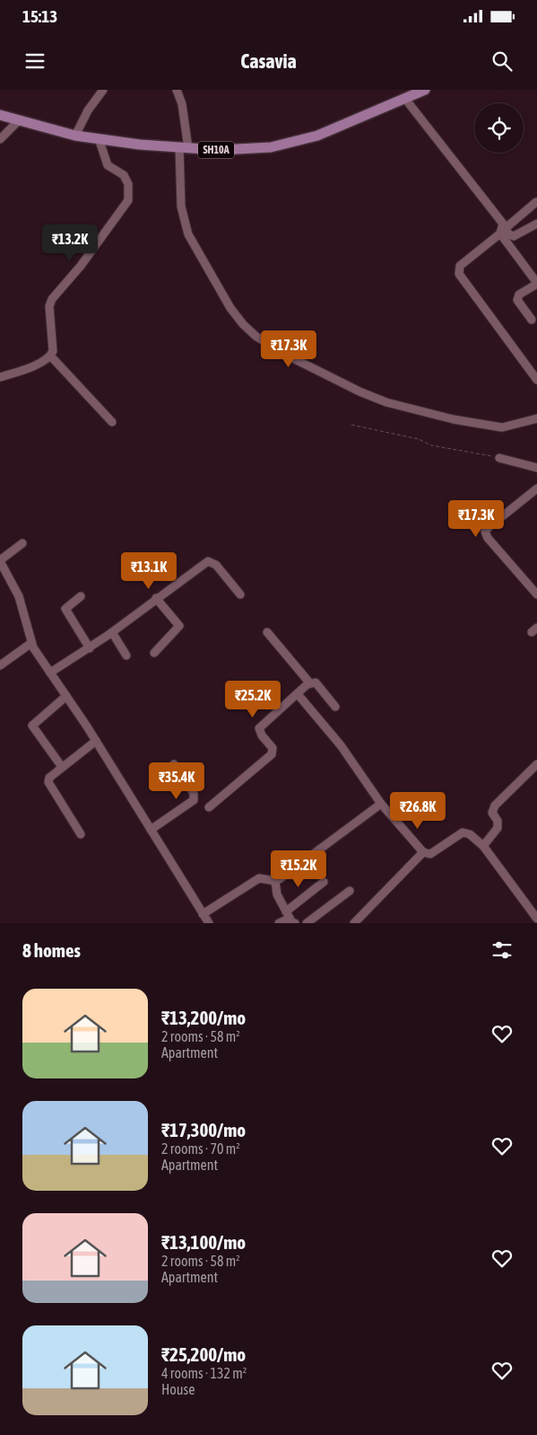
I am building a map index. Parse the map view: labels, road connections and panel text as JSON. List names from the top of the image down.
{
  "streets": {
    "main road": ["SH10A"]
  },
  "page": {
    "status": "15:13",
    "header": "Casavia",
    "price": [
      "₹13.2K",
      "₹17.3K",
      "₹17.3K",
      "₹13.1K",
      "₹25.2K",
      "₹35.4K",
      "₹26.8K",
      "₹15.2K"
    ],
    "heading": "8 homes",
    "list": [
      {
        "name": "₹13,200/mo",
        "note": "2 rooms · 58 m² · Apartment"
      },
      {
        "name": "₹17,300/mo",
        "note": "2 rooms · 70 m² · Apartment"
      },
      {
        "name": "₹13,100/mo",
        "note": "2 rooms · 58 m² · Apartment"
      },
      {
        "name": "₹25,200/mo",
        "note": "4 rooms · 132 m² · House"
      }
    ]
  }
}
